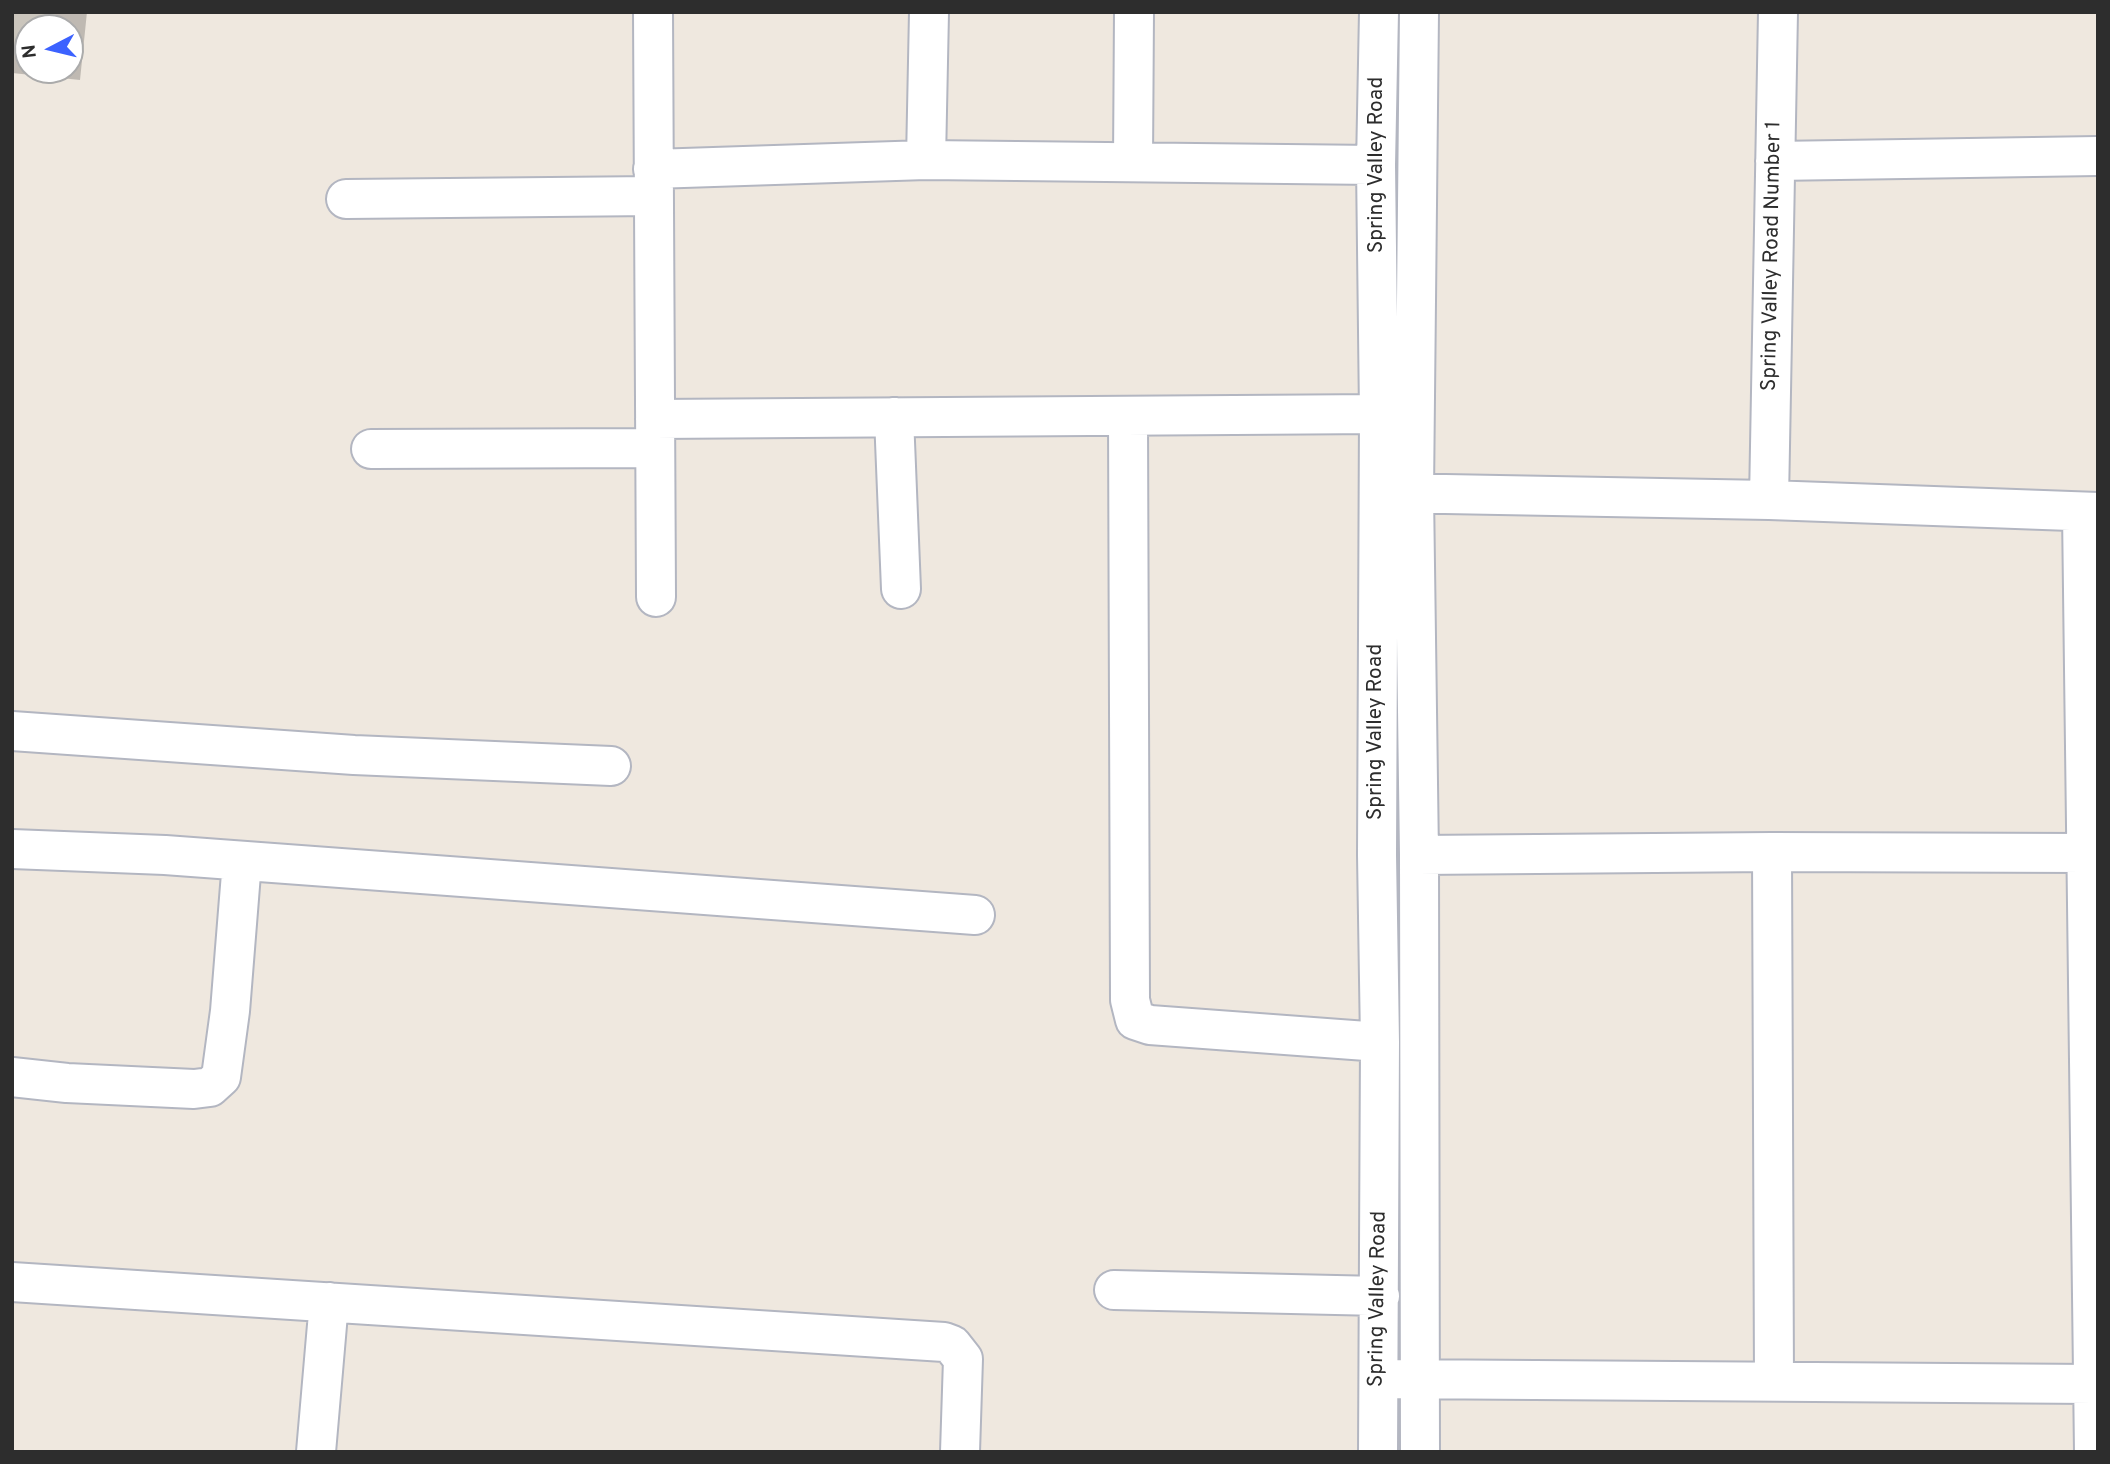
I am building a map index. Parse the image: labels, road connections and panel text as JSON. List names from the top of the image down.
{
  "streets": {
    "street": ["Spring Valley Road", "Spring Valley Road Number 1"]
  },
  "north": "left"
}
